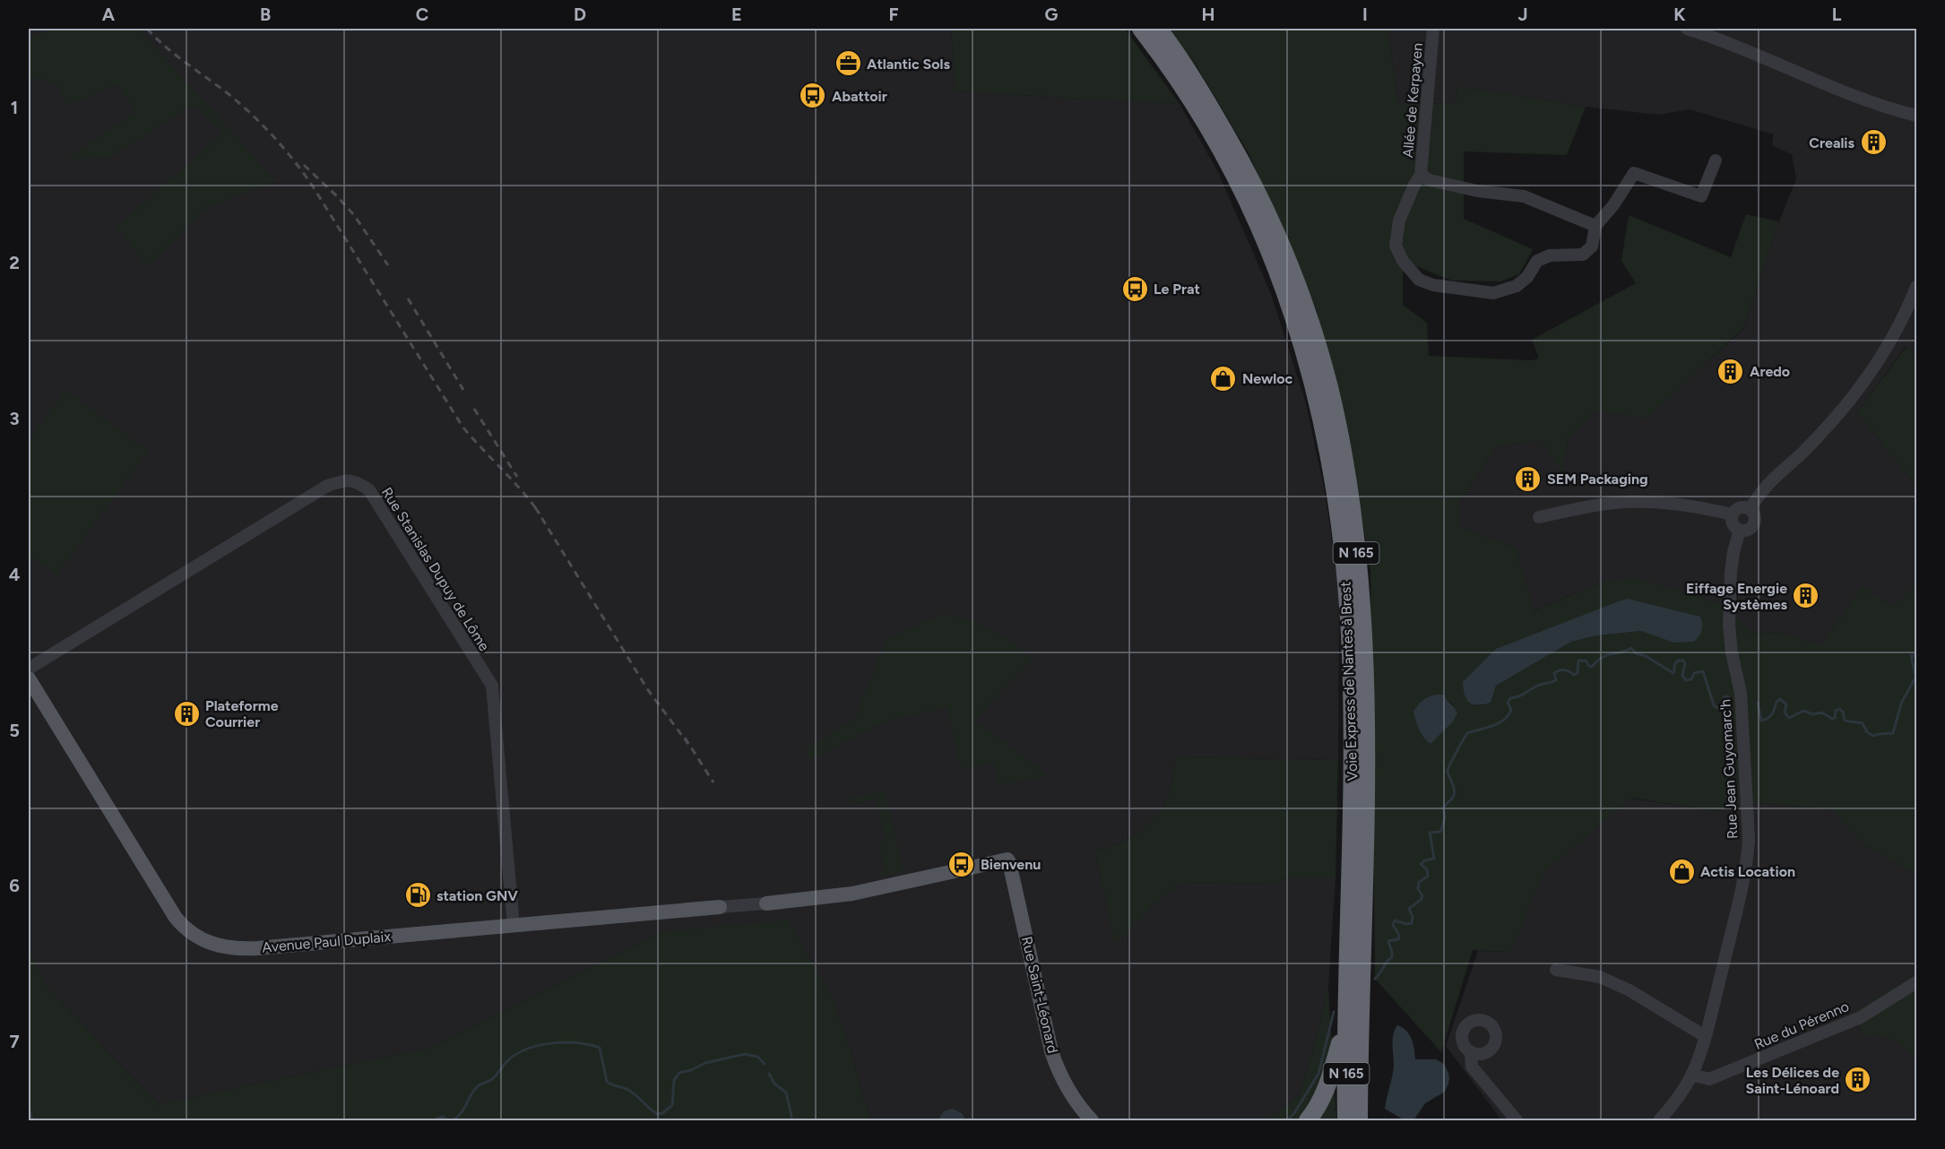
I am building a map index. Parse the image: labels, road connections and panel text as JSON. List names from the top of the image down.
{
  "streets": {
    "highway": ["N 165", "Voie Express de Nantes à Brest"],
    "main road": ["Avenue Paul Duplaix", "Rue Saint-Léonard"],
    "street": [
      "Allée de Kerpayen",
      "Rue Stanislas Dupuy de Lôme",
      "Rue Jean Guyomarc'h",
      "Rue du Pérenno"
    ]
  },
  "crossings": [
    ["Rue Stanislas Dupuy de Lôme", "Avenue Paul Duplaix"],
    ["Rue Jean Guyomarc'h", "Rue du Pérenno"],
    ["Avenue Paul Duplaix", "Rue Saint-Léonard"]
  ],
  "places": {
    "office": ["Atlantic Sols"],
    "bus stop": ["Abattoir", "Le Prat", "Bienvenu"],
    "building": [
      "Crealis",
      "Aredo",
      "SEM Packaging",
      "Eiffage Energie Systèmes",
      "Plateforme Courrier",
      "Les Délices de Saint-Lénoard"
    ],
    "shop": ["Newloc", "Actis Location"],
    "fuel station": ["station GNV"]
  },
  "grid": {
    "columns": [
      "A",
      "B",
      "C",
      "D",
      "E",
      "F",
      "G",
      "H",
      "I",
      "J",
      "K",
      "L"
    ],
    "rows": [
      "1",
      "2",
      "3",
      "4",
      "5",
      "6",
      "7"
    ]
  }
}
